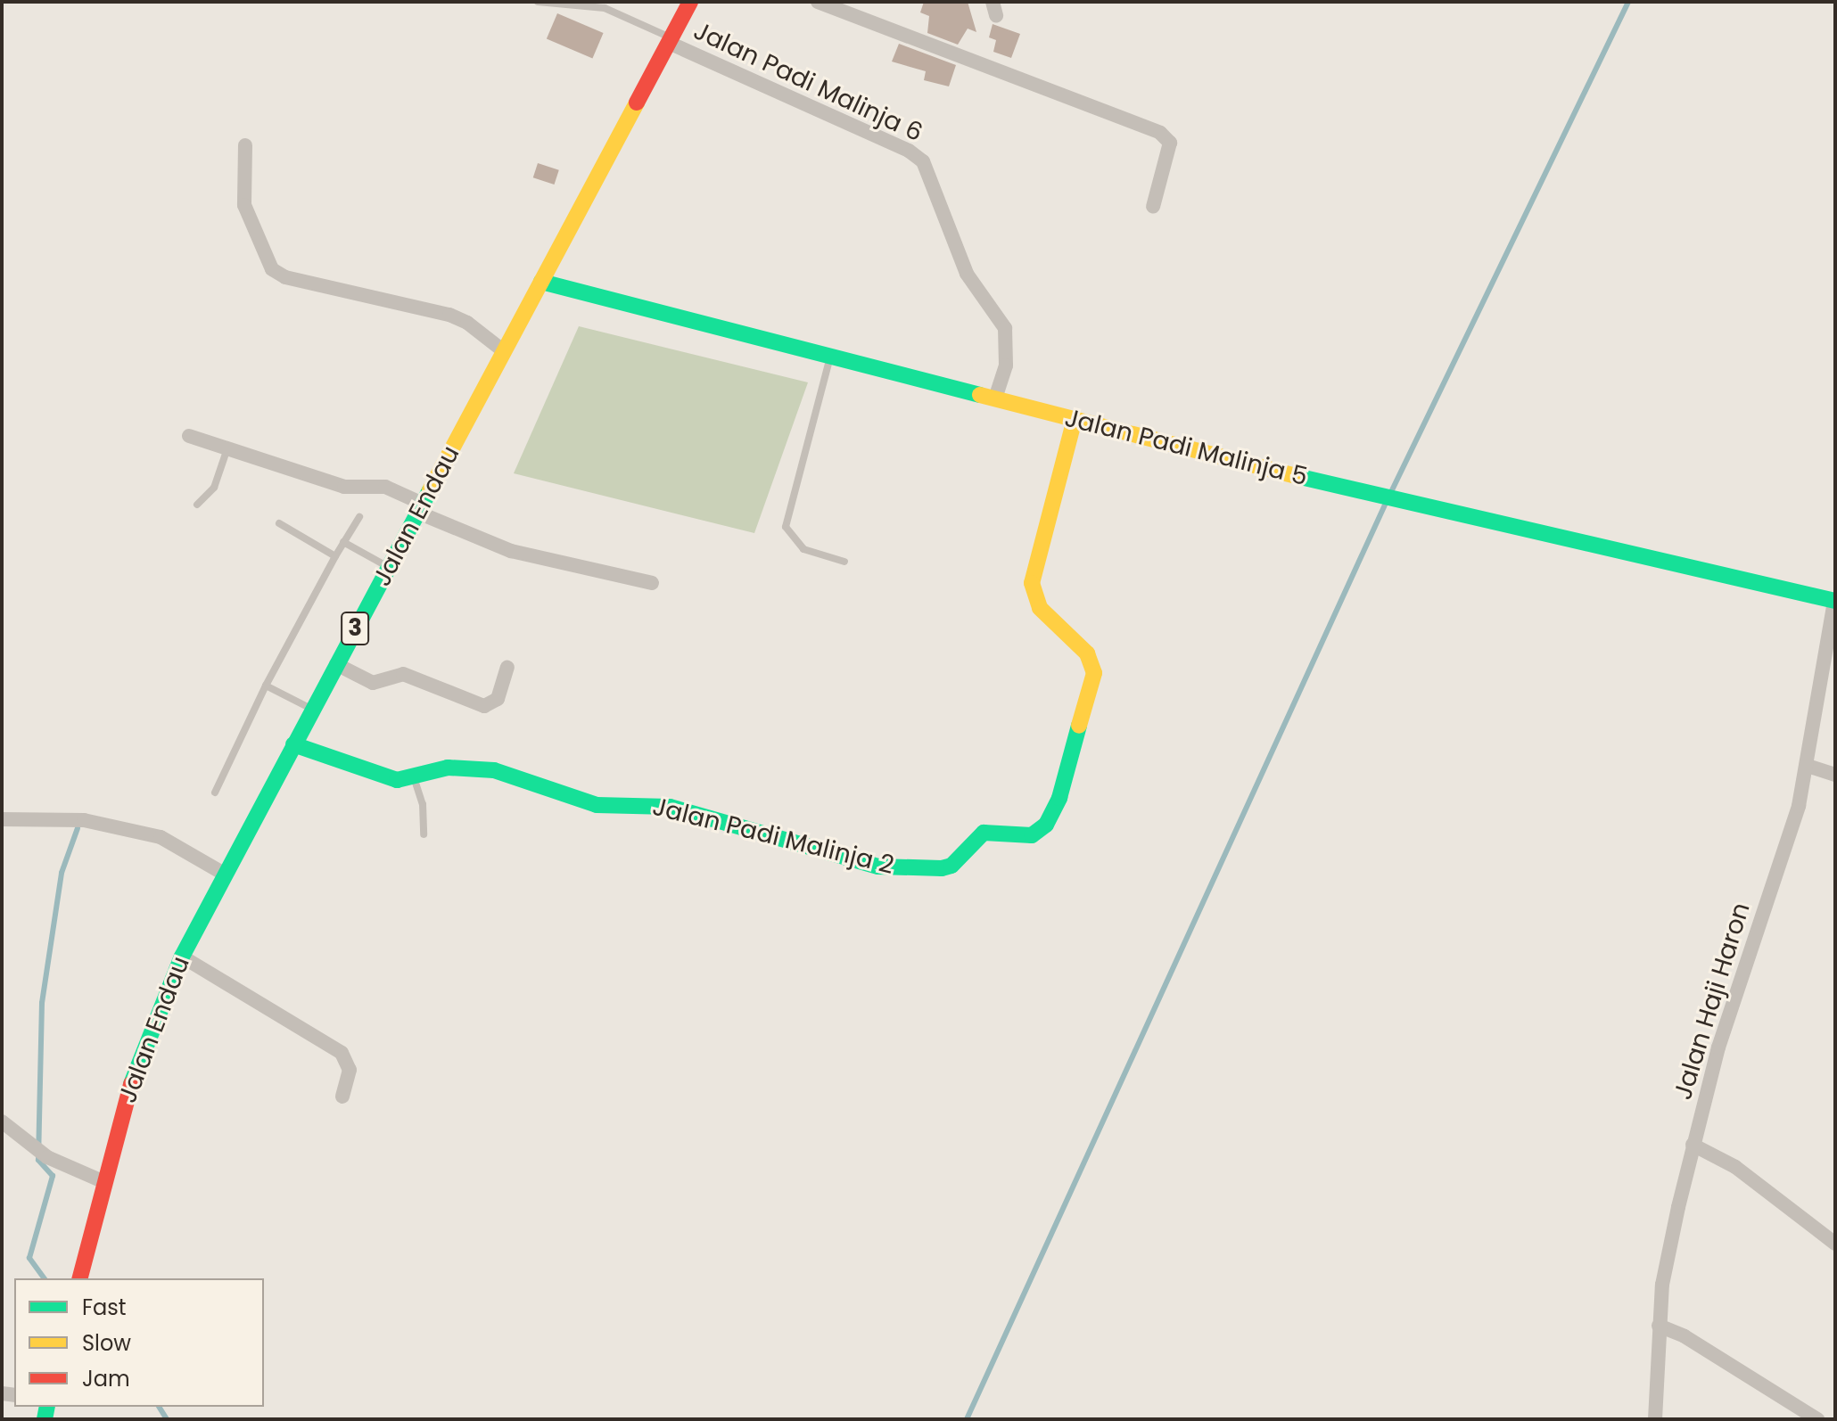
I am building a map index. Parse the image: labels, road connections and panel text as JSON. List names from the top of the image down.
{
  "streets": {
    "main road": [
      "Jalan Padi Malinja 5",
      "Jalan Endau",
      "3",
      "Jalan Padi Malinja 2"
    ],
    "street": ["Jalan Padi Malinja 6", "Jalan Haji Haron"]
  },
  "crossings": [
    ["Jalan Padi Malinja 6", "Jalan Padi Malinja 5"],
    ["Jalan Padi Malinja 6", "Jalan Endau"],
    ["Jalan Padi Malinja 5", "Jalan Endau"],
    ["Jalan Padi Malinja 5", "Jalan Padi Malinja 2"],
    ["Jalan Padi Malinja 5", "Jalan Haji Haron"],
    ["Jalan Endau", "Jalan Padi Malinja 2"]
  ],
  "legend": ["Fast", "Slow", "Jam"]
}
